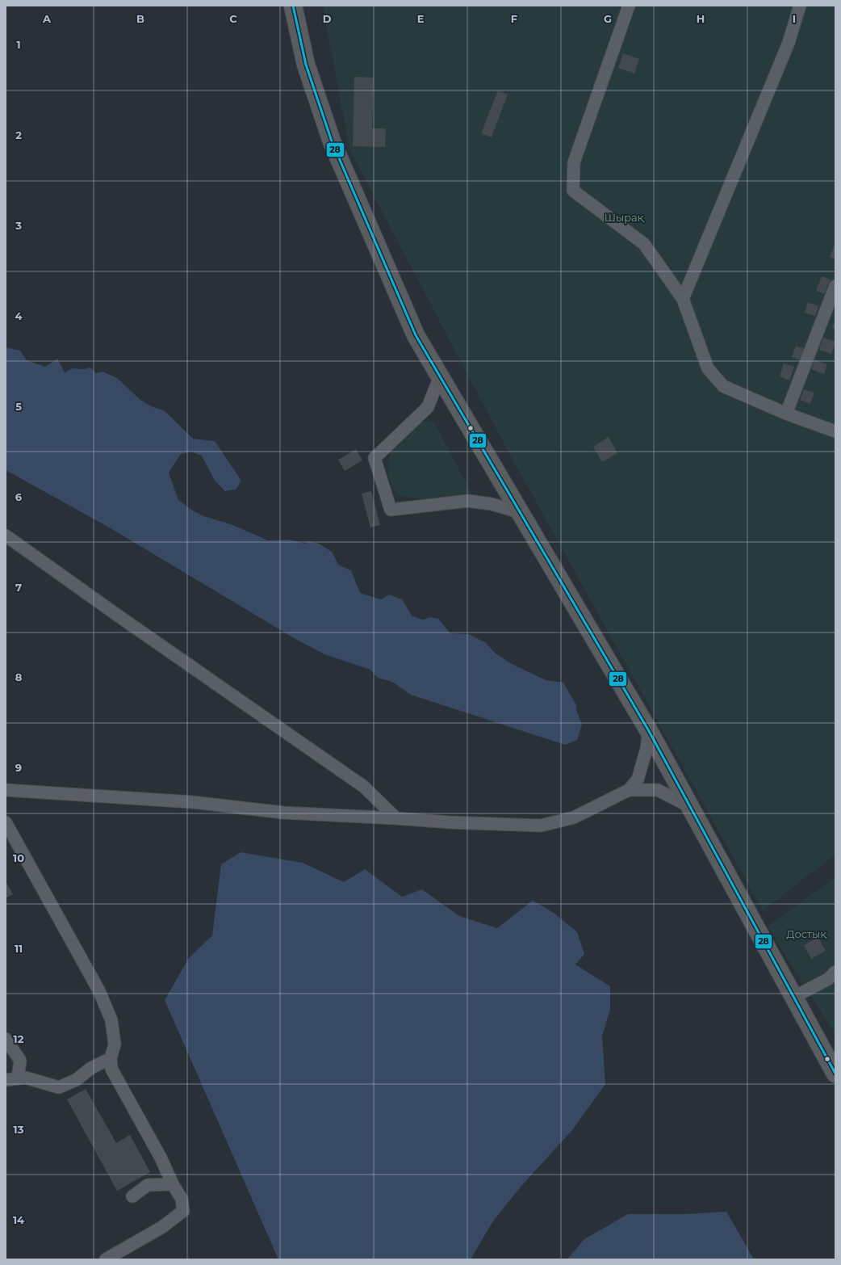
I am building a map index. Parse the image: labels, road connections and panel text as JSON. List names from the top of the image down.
{
  "parks": ["Шырақ", "Достық"],
  "lines": ["transit line 28"],
  "grid": {
    "columns": [
      "A",
      "B",
      "C",
      "D",
      "E",
      "F",
      "G",
      "H",
      "I"
    ],
    "rows": [
      "1",
      "2",
      "3",
      "4",
      "5",
      "6",
      "7",
      "8",
      "9",
      "10",
      "11",
      "12",
      "13",
      "14"
    ]
  }
}
